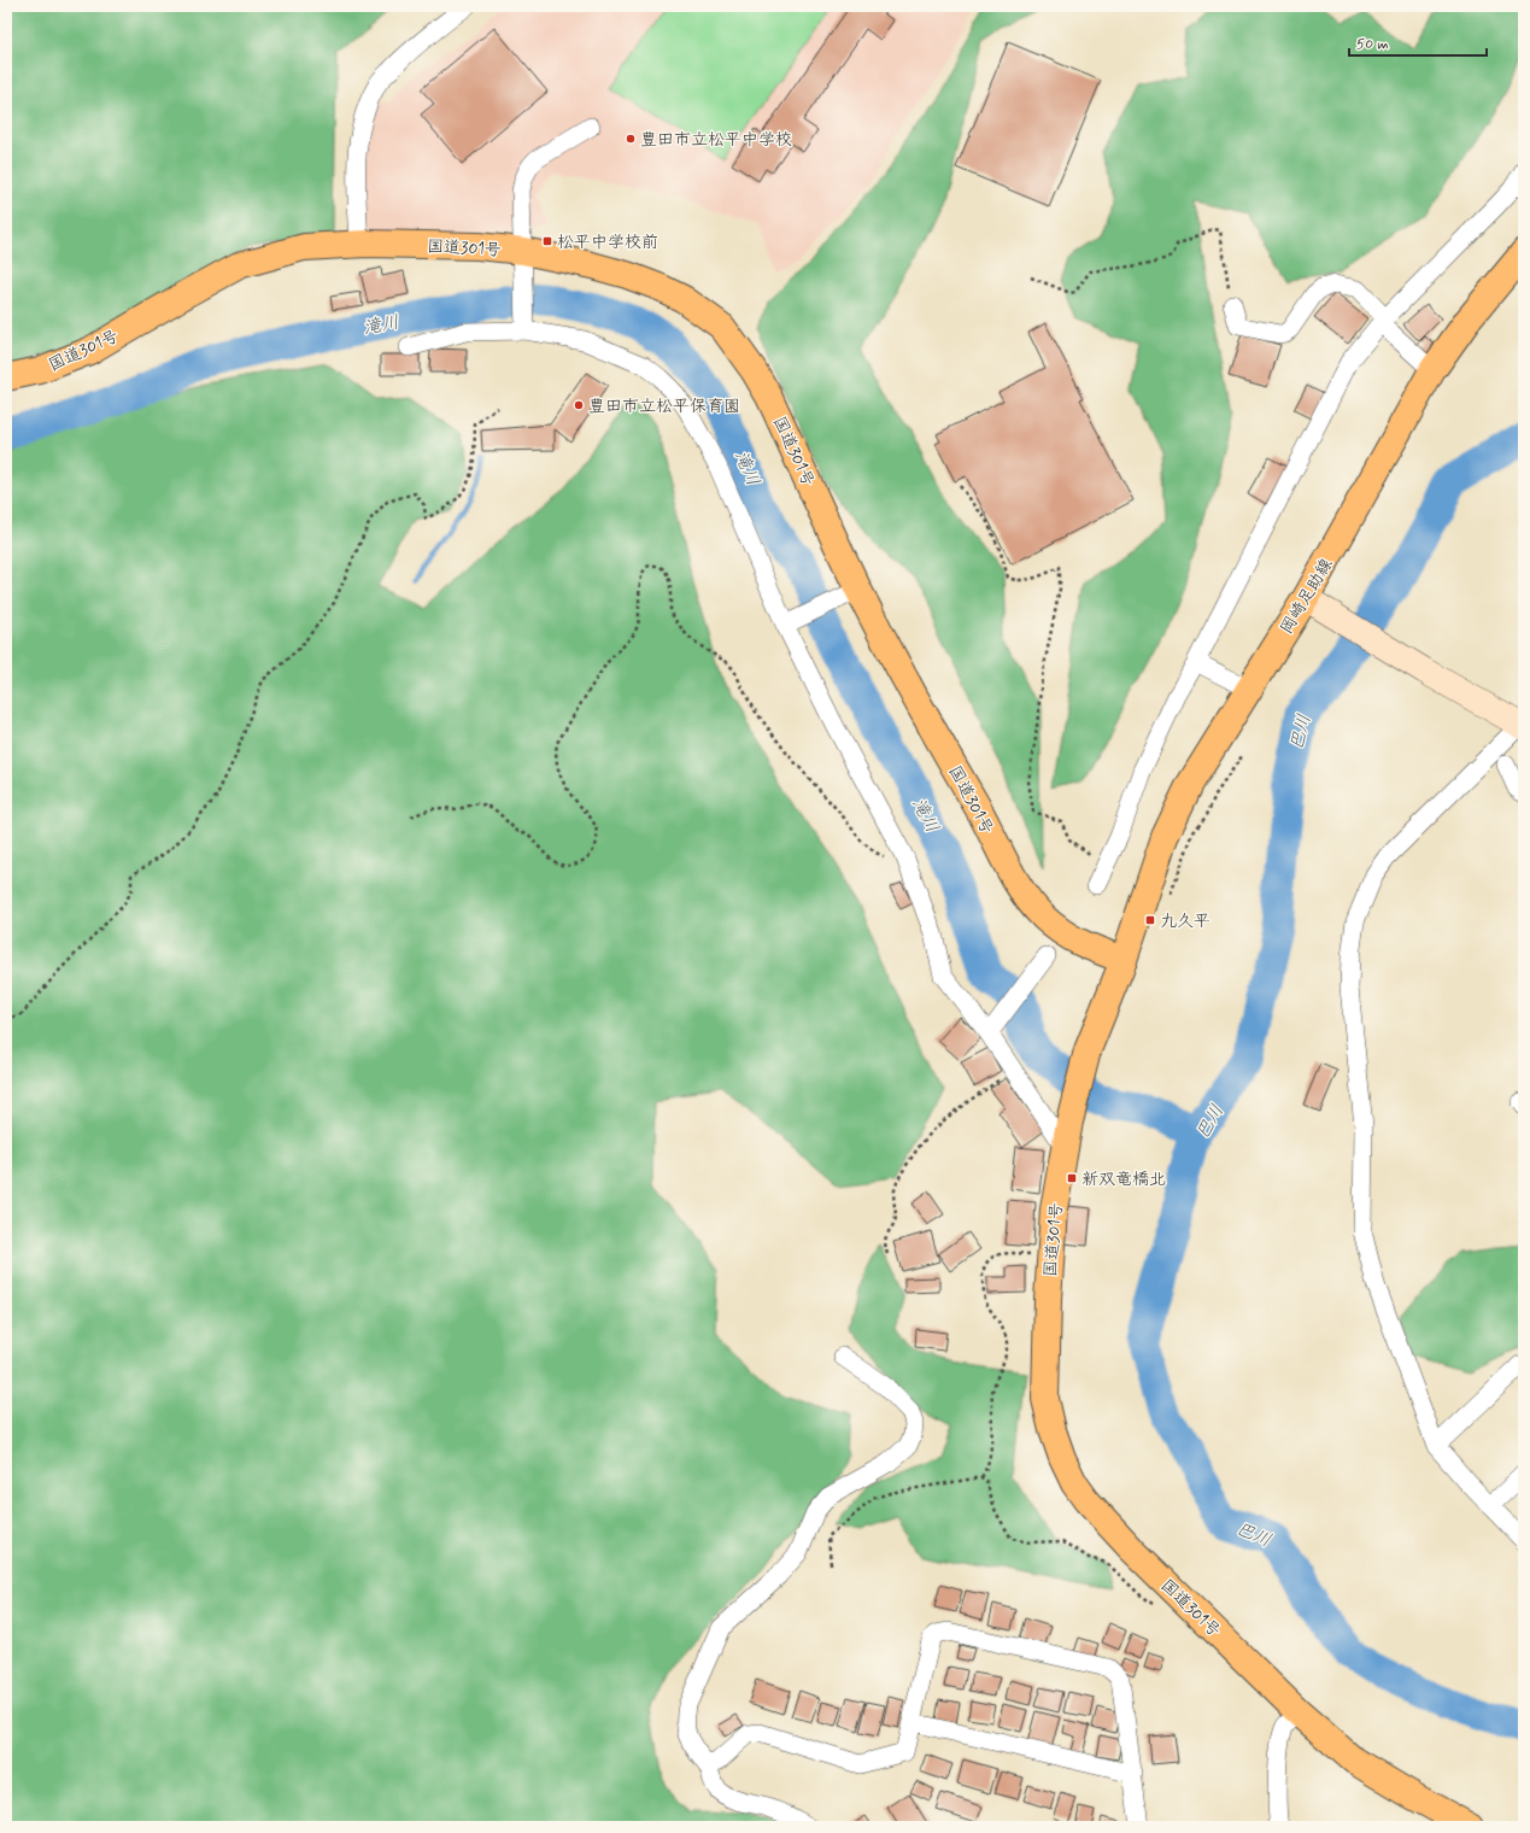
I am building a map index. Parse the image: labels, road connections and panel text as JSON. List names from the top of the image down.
{
  "streets": {
    "main road": ["国道301号", "岡崎足助線"]
  },
  "crossings": [
    ["国道301号", "岡崎足助線"]
  ],
  "water": ["滝川", "巴川"],
  "places": {
    "other": ["豊田市立松平中学校", "豊田市立松平保育園"],
    "transit": ["松平中学校前", "九久平", "新双竜橋北"]
  },
  "scale_bar": "50 m"
}
